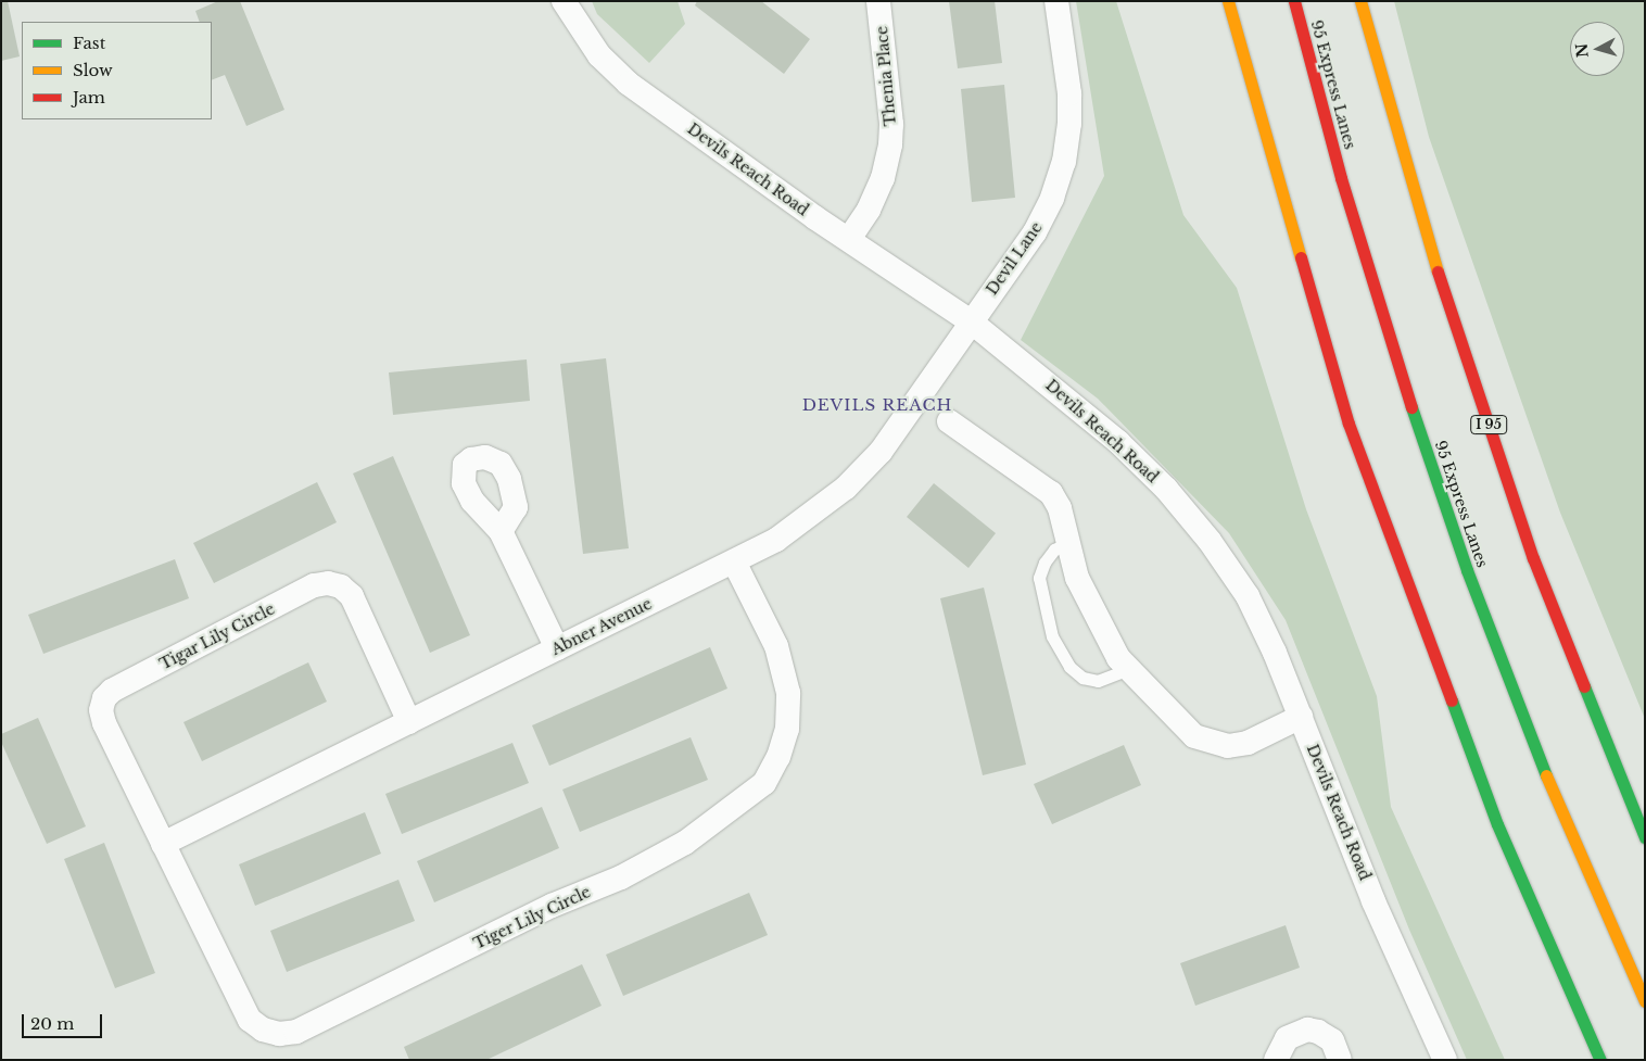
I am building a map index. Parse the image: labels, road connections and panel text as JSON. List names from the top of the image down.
{
  "streets": {
    "highway": ["95 Express Lanes", "I 95"],
    "street": [
      "Thenia Place",
      "Devils Reach Road",
      "Devil Lane",
      "Abner Avenue",
      "Tigar Lily Circle",
      "Tiger Lily Circle"
    ]
  },
  "crossings": [
    ["Thenia Place", "Devils Reach Road"],
    ["Devils Reach Road", "Devil Lane"],
    ["Devils Reach Road", "Abner Avenue"],
    ["Devil Lane", "Abner Avenue"],
    ["Abner Avenue", "Tigar Lily Circle"],
    ["Abner Avenue", "Tiger Lily Circle"],
    ["Tigar Lily Circle", "Tiger Lily Circle"]
  ],
  "districts": ["DEVILS REACH"],
  "legend": ["Fast", "Slow", "Jam"],
  "scale_bar": "20 m",
  "north": "left"
}
